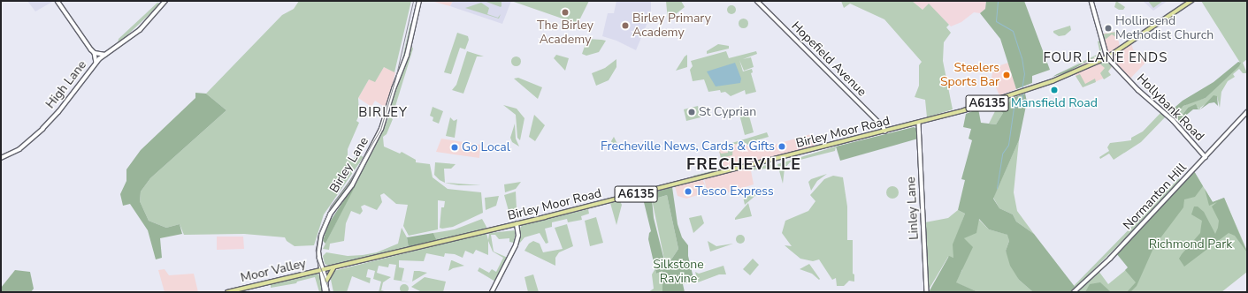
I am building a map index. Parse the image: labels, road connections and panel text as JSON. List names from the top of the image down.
{
  "streets": {
    "main road": ["A6135", "Birley Moor Road", "Moor Valley"],
    "street": [
      "Hopefield Avenue",
      "High Lane",
      "Hollybank Road",
      "Birley Lane",
      "Normanton Hill",
      "Linley Lane"
    ]
  },
  "crossings": [
    ["Hopefield Avenue", "Birley Moor Road"],
    ["A6135", "Hollybank Road"],
    ["A6135", "Birley Moor Road"],
    ["Hollybank Road", "Birley Moor Road"],
    ["Hollybank Road", "Normanton Hill"],
    ["Birley Moor Road", "Birley Lane"],
    ["Birley Moor Road", "Linley Lane"],
    ["Birley Moor Road", "Moor Valley"],
    ["Birley Lane", "Moor Valley"]
  ],
  "districts": ["FOUR LANE ENDS", "BIRLEY", "FRECHEVILLE"],
  "parks": ["Richmond Park", "Silkstone Ravine"],
  "places": [
    "The Birley Academy",
    "Birley Primary Academy",
    "Hollinsend Methodist Church",
    "Steelers Sports Bar",
    "Mansfield Road",
    "St Cyprian",
    "Frecheville News, Cards & Gifts",
    "Go Local",
    "Tesco Express"
  ]
}
